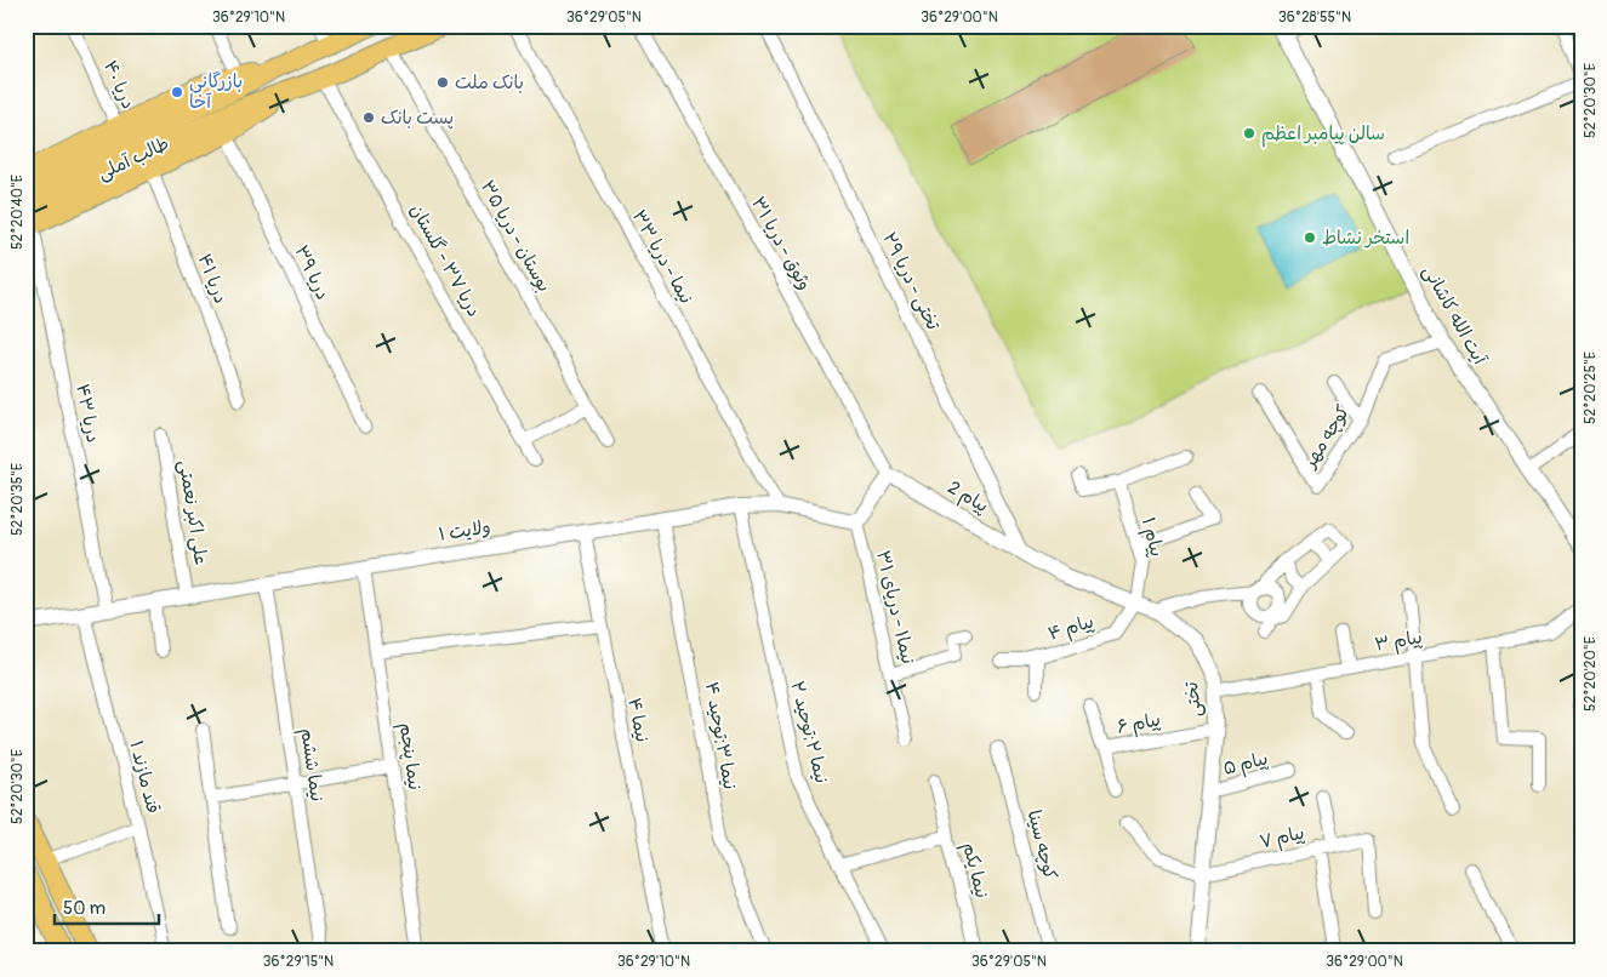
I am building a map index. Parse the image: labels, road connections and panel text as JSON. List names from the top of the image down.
{
  "streets": {
    "main road": ["طالب آملی"],
    "street": [
      "دریا ۴۰",
      "بوستان - دریا ۳۵",
      "وثوق - دریا ۳۱",
      "نیما - دریا ۳۳",
      "دریا ۳۷ - گلستان",
      "دریا ۳۹",
      "دریا ۴۱",
      "تختی - دریا ۲۹",
      "آیت الله کاشانی",
      "دریا ۴۳",
      "کوچه مهر",
      "پیام 2",
      "علی اکبر نعمتی",
      "ولایت ۱",
      "پیام ۱",
      "نیما۱ - دریای ۳۱",
      "پیام ۴",
      "پيام ۳",
      "تختی",
      "نیما ۴",
      "پیام ۶",
      "نیما ۲;توحید ۲",
      "نیما ۳;توحید ۴",
      "نیما پنجم",
      "پیام ۵",
      "نیما ششم",
      "قند مازند ۱",
      "پیام ۷",
      "کوچه سینا",
      "نیما یکم"
    ]
  },
  "crossings": [
    ["طالب آملی", "دریا ۴۳"],
    ["وثوق - دریا ۳۱", "پیام 2"],
    ["نیما - دریا ۳۳", "ولایت ۱"],
    ["تختی - دریا ۲۹", "پیام 2"],
    ["تختی - دریا ۲۹", "تختی"],
    ["آیت الله کاشانی", "کوچه مهر"],
    ["دریا ۴۳", "ولایت ۱"],
    ["پیام 2", "تختی"],
    ["علی اکبر نعمتی", "ولایت ۱"],
    ["ولایت ۱", "نیما۱ - دریای ۳۱"],
    ["ولایت ۱", "نیما ۴"],
    ["ولایت ۱", "نیما ۲;توحید ۲"],
    ["ولایت ۱", "نیما ۳;توحید ۴"],
    ["ولایت ۱", "نیما پنجم"],
    ["ولایت ۱", "نیما ششم"],
    ["ولایت ۱", "قند مازند ۱"],
    ["پیام ۱", "پیام ۴"],
    ["پیام ۱", "تختی"],
    ["پیام ۴", "تختی"],
    ["پيام ۳", "تختی"],
    ["تختی", "پیام ۶"],
    ["تختی", "پیام ۵"],
    ["تختی", "پیام ۷"],
    ["نیما ۲;توحید ۲", "نیما یکم"]
  ],
  "places": [
    "بانک ملت",
    "بازرگانی آخا",
    "پست بانک",
    "سالن پیامبر اعظم",
    "استخر نشاط"
  ],
  "scale_bar": "50 m",
  "coordinates": [
    "36°29'10\"N",
    "36°29'05\"N",
    "36°29'00\"N",
    "36°28'55\"N",
    "52°20'30\"E",
    "52°20'40\"E",
    "52°20'25\"E",
    "52°20'35\"E",
    "52°20'20\"E",
    "36°29'15\"N"
  ]
}
